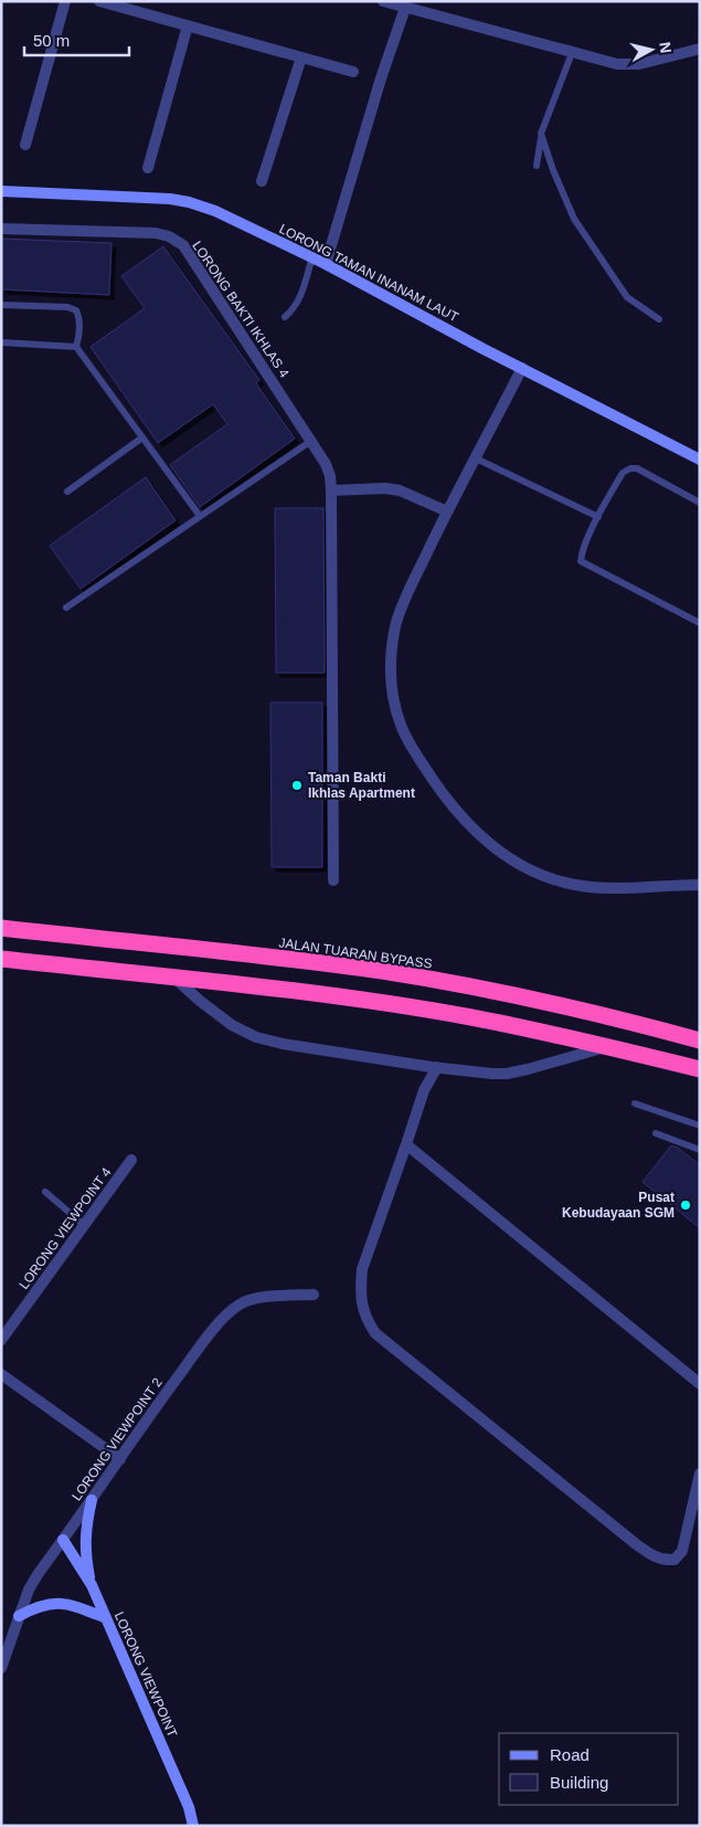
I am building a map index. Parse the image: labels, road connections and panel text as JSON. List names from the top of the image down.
{
  "streets": {
    "highway": ["JALAN TUARAN BYPASS"],
    "main road": ["LORONG TAMAN INANAM LAUT", "LORONG VIEWPOINT"],
    "street": ["LORONG BAKTI IKHLAS 4", "LORONG VIEWPOINT 4", "LORONG VIEWPOINT 2"]
  },
  "crossings": [
    ["LORONG VIEWPOINT 2", "LORONG VIEWPOINT"]
  ],
  "places": ["Taman Bakti Ikhlas Apartment", "Pusat Kebudayaan SGM"],
  "legend": ["Road", "Building"],
  "scale_bar": "50 m",
  "north": "right"
}
